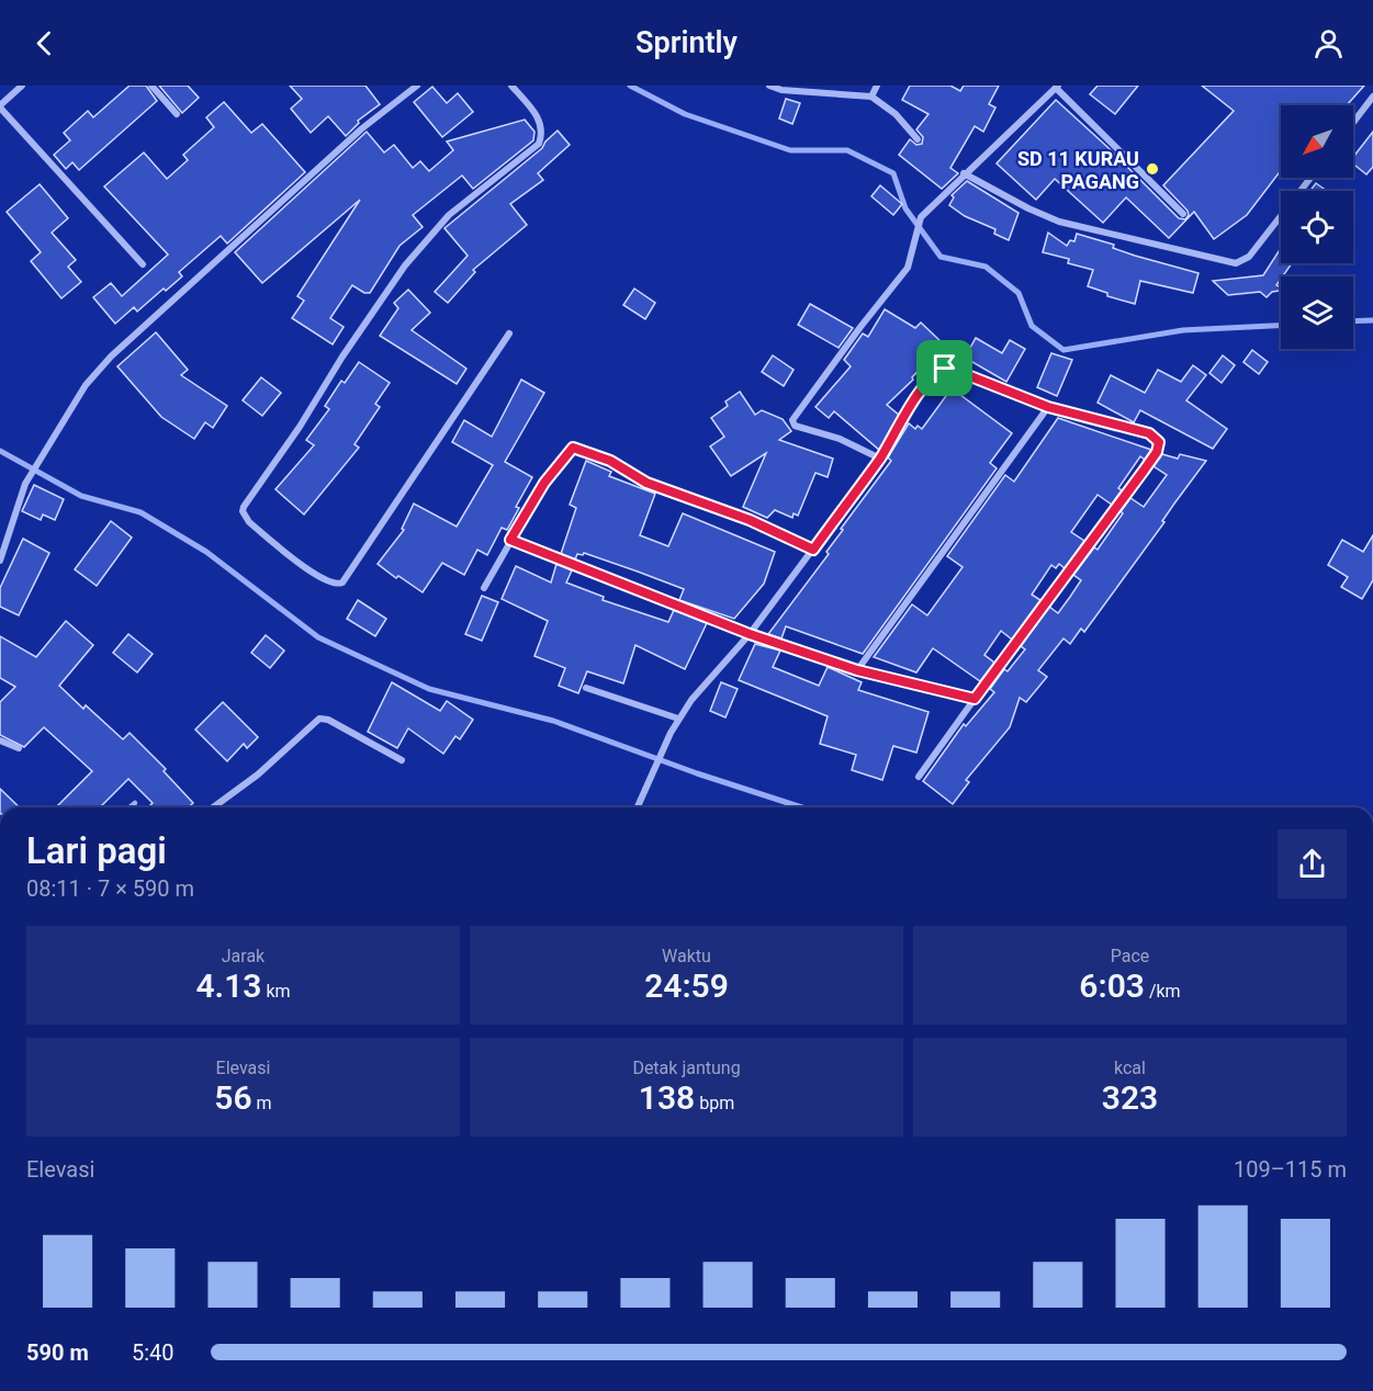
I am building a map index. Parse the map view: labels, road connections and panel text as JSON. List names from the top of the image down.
{
  "places": ["SD 11 KURAU PAGANG"],
  "north": "bottom left",
  "page": {
    "header": "Sprintly",
    "heading": ["Lari pagi", "08:11 · 7 × 590 m"],
    "stats": [
      ["Jarak", "4.13 km"],
      ["Waktu", "24:59"],
      ["Pace", "6:03 /km"],
      ["Elevasi", "56 m"],
      ["Detak jantung", "138 bpm"],
      ["kcal", "323"]
    ],
    "chart": ["Elevasi", "109–115 m"],
    "list": [
      {
        "name": "590 m",
        "note": "5:40"
      }
    ]
  }
}
